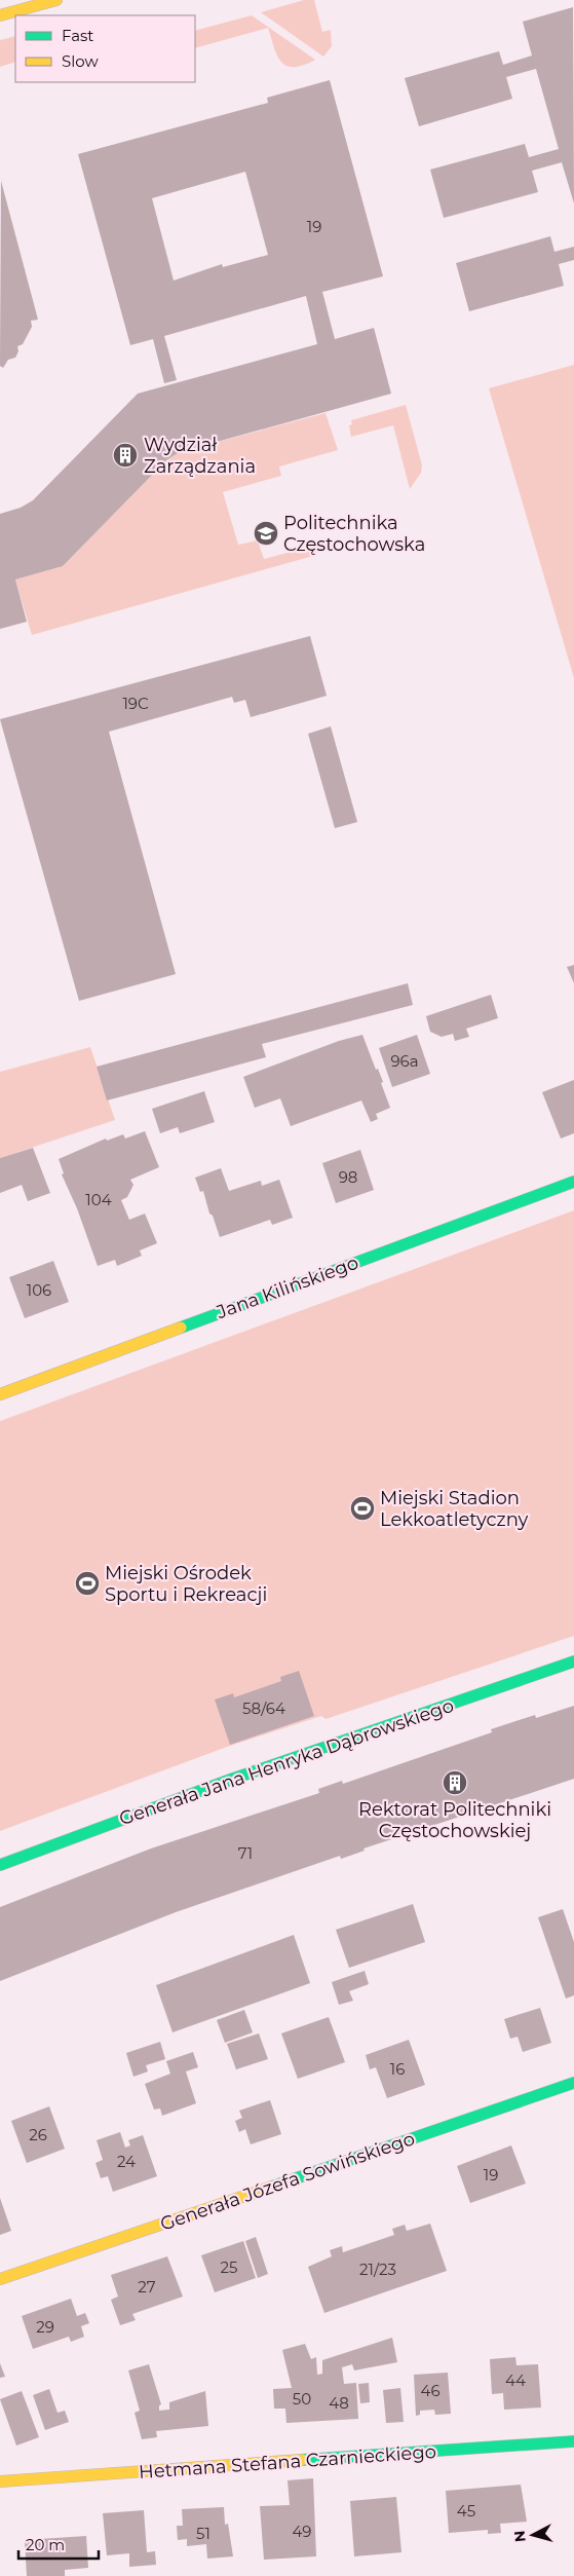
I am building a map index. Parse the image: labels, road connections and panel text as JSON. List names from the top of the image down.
{
  "streets": {
    "street": [
      "Jana Kilińskiego",
      "Generała Jana Henryka Dąbrowskiego",
      "Generała Józefa Sowińskiego",
      "Hetmana Stefana Czarnieckiego"
    ]
  },
  "places": {
    "building": ["Wydział Zarządzania", "Rektorat Politechniki Częstochowskiej"],
    "school or university": ["Politechnika Częstochowska"],
    "sports": ["Miejski Stadion Lekkoatletyczny", "Miejski Ośrodek Sportu i Rekreacji"]
  },
  "house_numbers": [
    "19",
    "19C",
    "96a",
    "98",
    "104",
    "106",
    "58/64",
    "71",
    "16",
    "26",
    "24",
    "19",
    "25",
    "21/23",
    "27",
    "29",
    "44",
    "46",
    "50",
    "48",
    "45",
    "49",
    "51"
  ],
  "legend": ["Fast", "Slow"],
  "scale_bar": "20 m",
  "north": "left"
}
